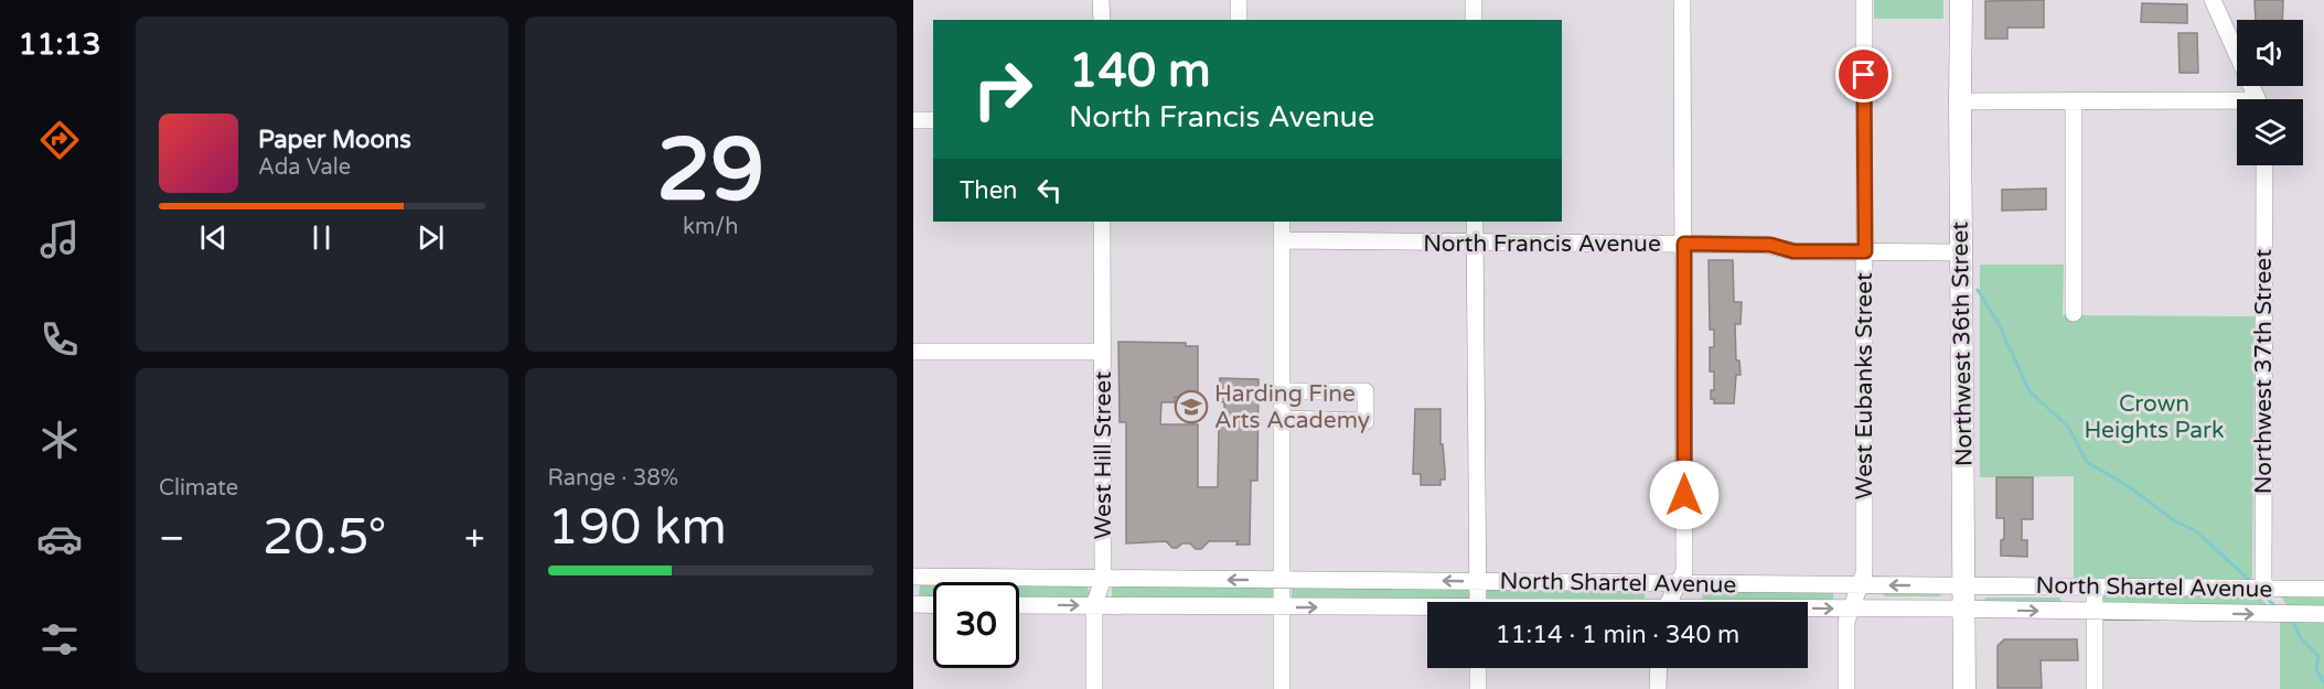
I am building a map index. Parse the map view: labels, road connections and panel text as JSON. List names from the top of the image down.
{
  "streets": {
    "main road": ["Northwest 36th Street"],
    "street": [
      "North Francis Avenue",
      "Northwest 37th Street",
      "West Eubanks Street",
      "West Hill Street",
      "North Shartel Avenue"
    ]
  },
  "crossings": [
    ["North Francis Avenue", "Northwest 36th Street"],
    ["North Francis Avenue", "West Eubanks Street"],
    ["Northwest 36th Street", "North Shartel Avenue"],
    ["Northwest 37th Street", "North Shartel Avenue"],
    ["West Eubanks Street", "North Shartel Avenue"],
    ["West Hill Street", "North Shartel Avenue"]
  ],
  "parks": ["Crown Heights Park"],
  "places": {
    "school or university": ["Harding Fine Arts Academy"]
  },
  "page": {
    "tabs": "11:13",
    "tile": [
      ["29", "km/h"],
      "Climate",
      ["Range · 38%", "190 km"]
    ],
    "turn": ["140 m", "North Francis Avenue"],
    "song": ["Paper Moons", "Ada Vale"],
    "then": "Then",
    "heat": ["−", "20.5°", "+"],
    "limit": "30",
    "trip": "11:14 · 1 min · 340 m"
  }
}
